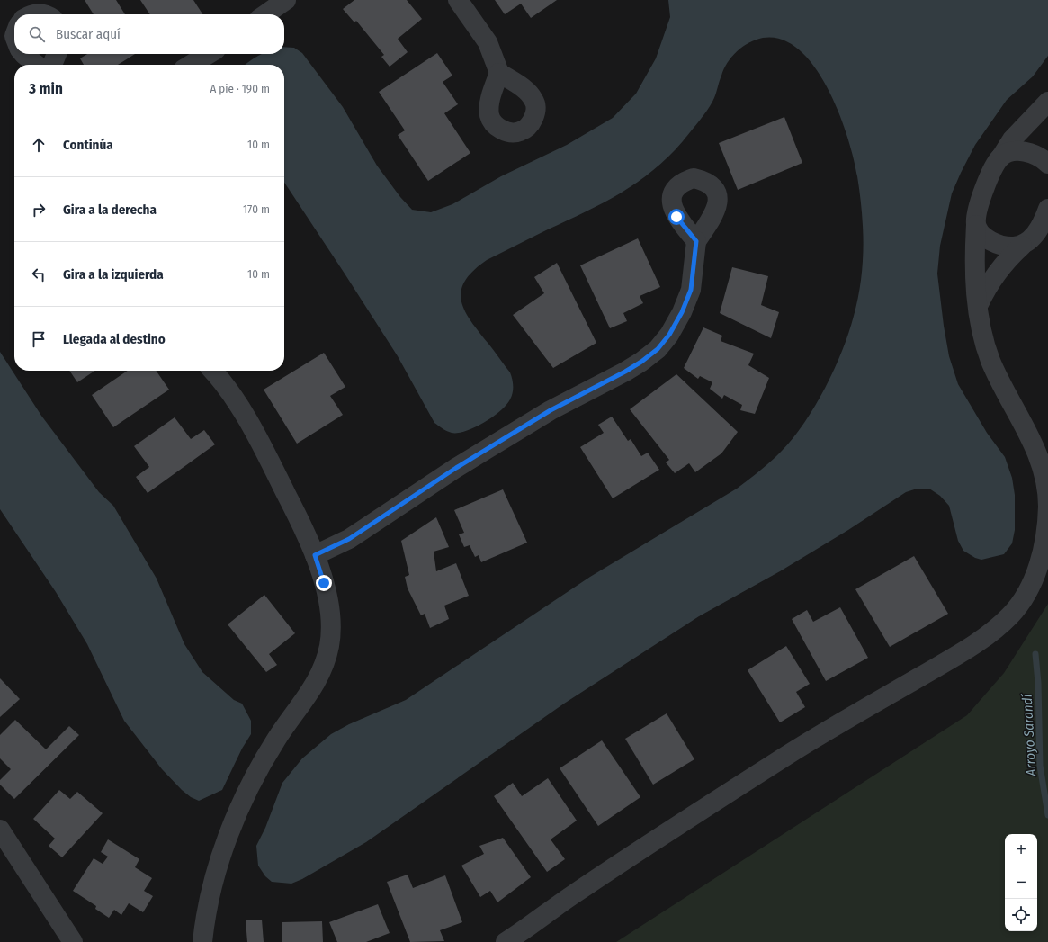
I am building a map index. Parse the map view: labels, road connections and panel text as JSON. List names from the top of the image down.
{
  "water": ["Arroyo Sarandí"],
  "page": {
    "search": "Buscar aquí",
    "heading": ["3 min", "A pie · 190 m"],
    "list": [
      ["Continúa", "10 m"],
      ["Gira a la derecha", "170 m"],
      ["Gira a la izquierda", "10 m"],
      "Llegada al destino"
    ],
    "map_buttons": ["+", "−"]
  }
}
